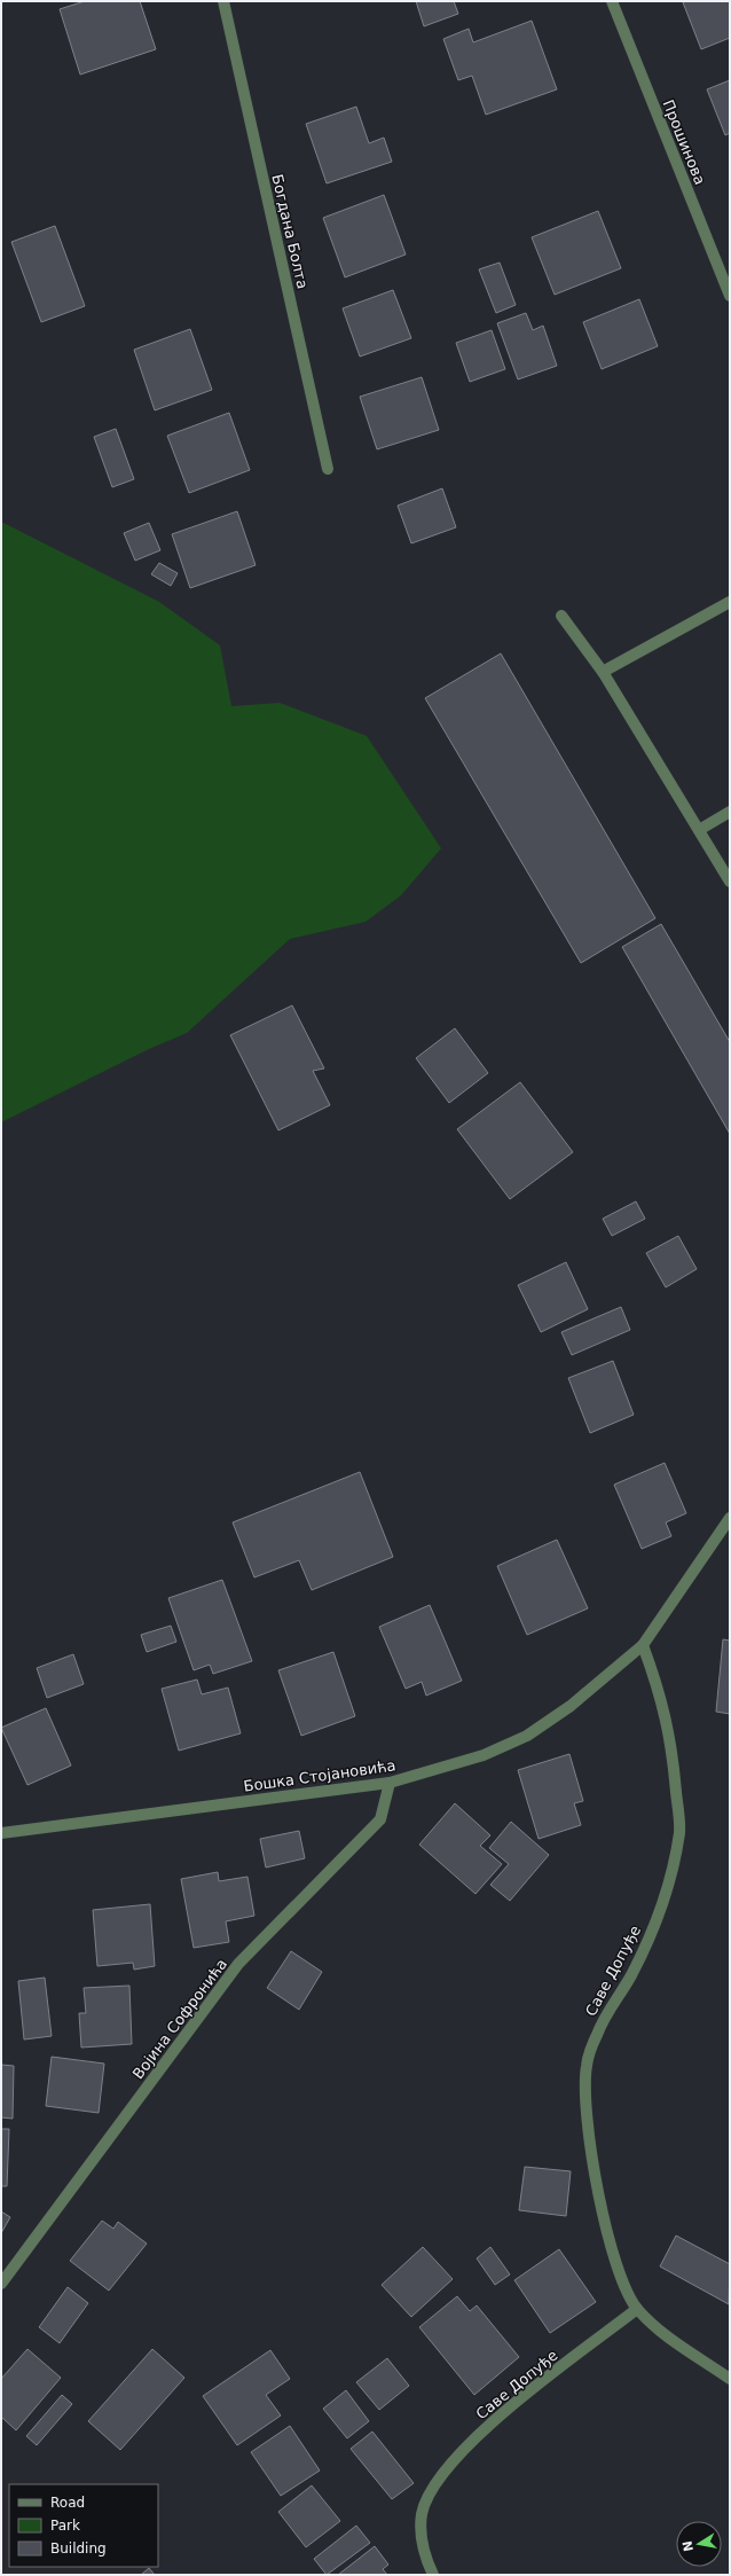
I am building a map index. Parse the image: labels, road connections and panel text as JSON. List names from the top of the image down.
{
  "streets": {
    "street": [
      "Прошинова",
      "Богдана Болта",
      "Бошка Стојановића",
      "Саве Допуђе",
      "Војина Софронића"
    ]
  },
  "crossings": [
    ["Бошка Стојановића", "Саве Допуђе"],
    ["Бошка Стојановића", "Војина Софронића"]
  ],
  "legend": ["Road", "Park", "Building"],
  "north": "left"
}
